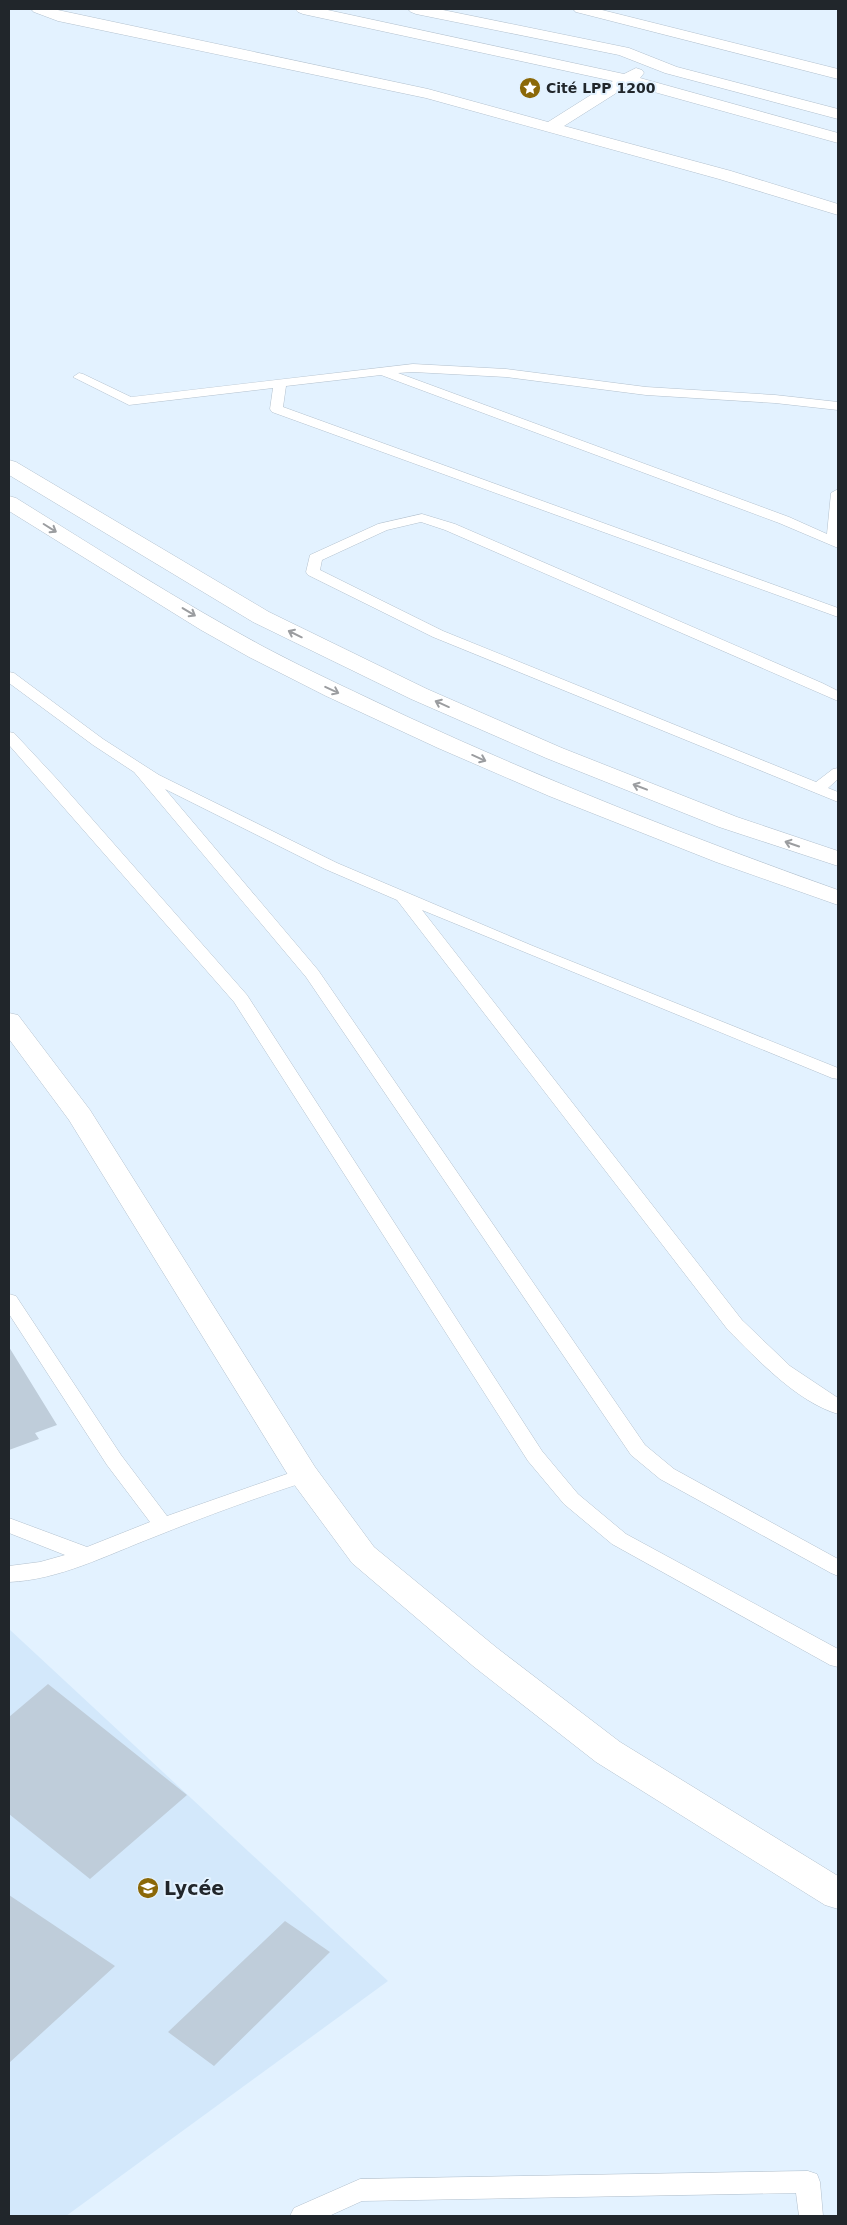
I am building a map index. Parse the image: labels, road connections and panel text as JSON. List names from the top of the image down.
{
  "places": {
    "place": ["Cité LPP 1200"],
    "school or university": ["Lycée"]
  }
}
